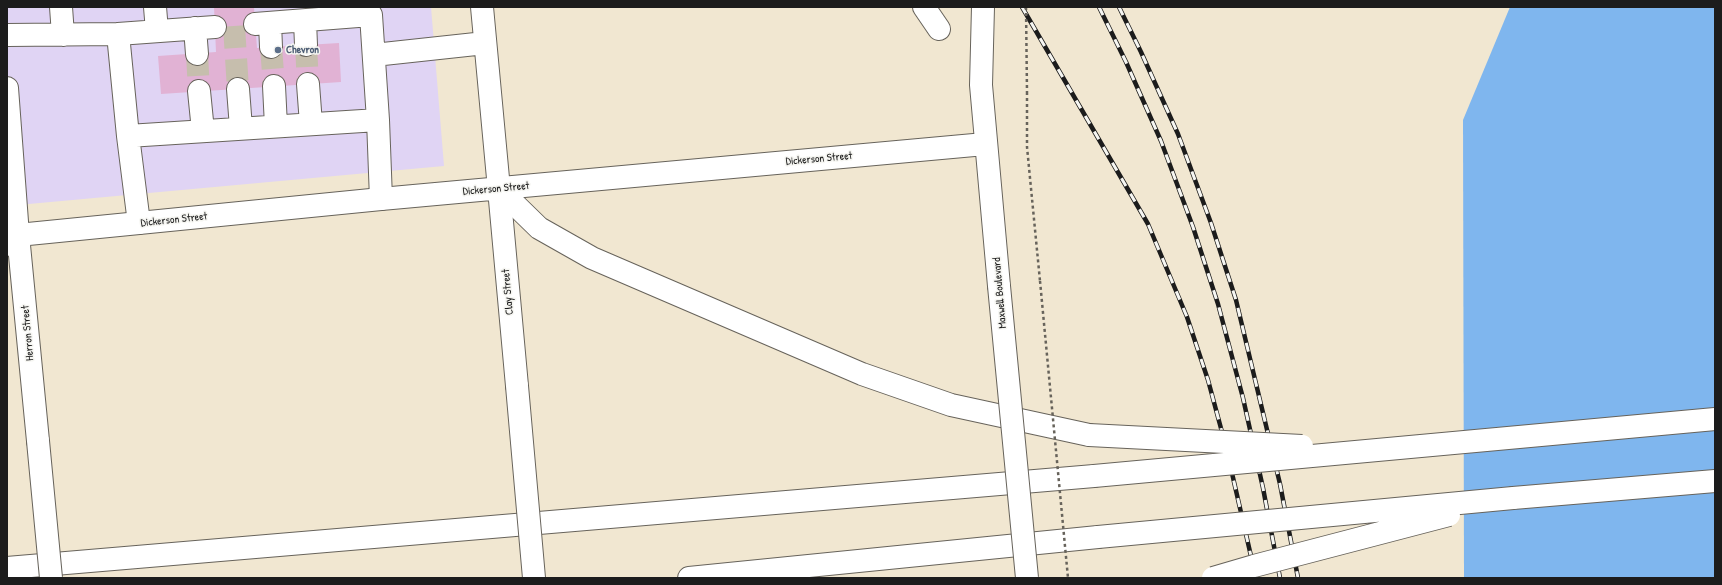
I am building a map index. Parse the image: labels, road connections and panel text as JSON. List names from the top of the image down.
{
  "streets": {
    "main road": [
      "Dickerson Street",
      "Clay Street",
      "Maxwell Boulevard",
      "Herron Street"
    ]
  },
  "crossings": [
    ["Dickerson Street", "Clay Street"],
    ["Dickerson Street", "Maxwell Boulevard"],
    ["Dickerson Street", "Herron Street"]
  ],
  "places": ["Chevron"]
}
